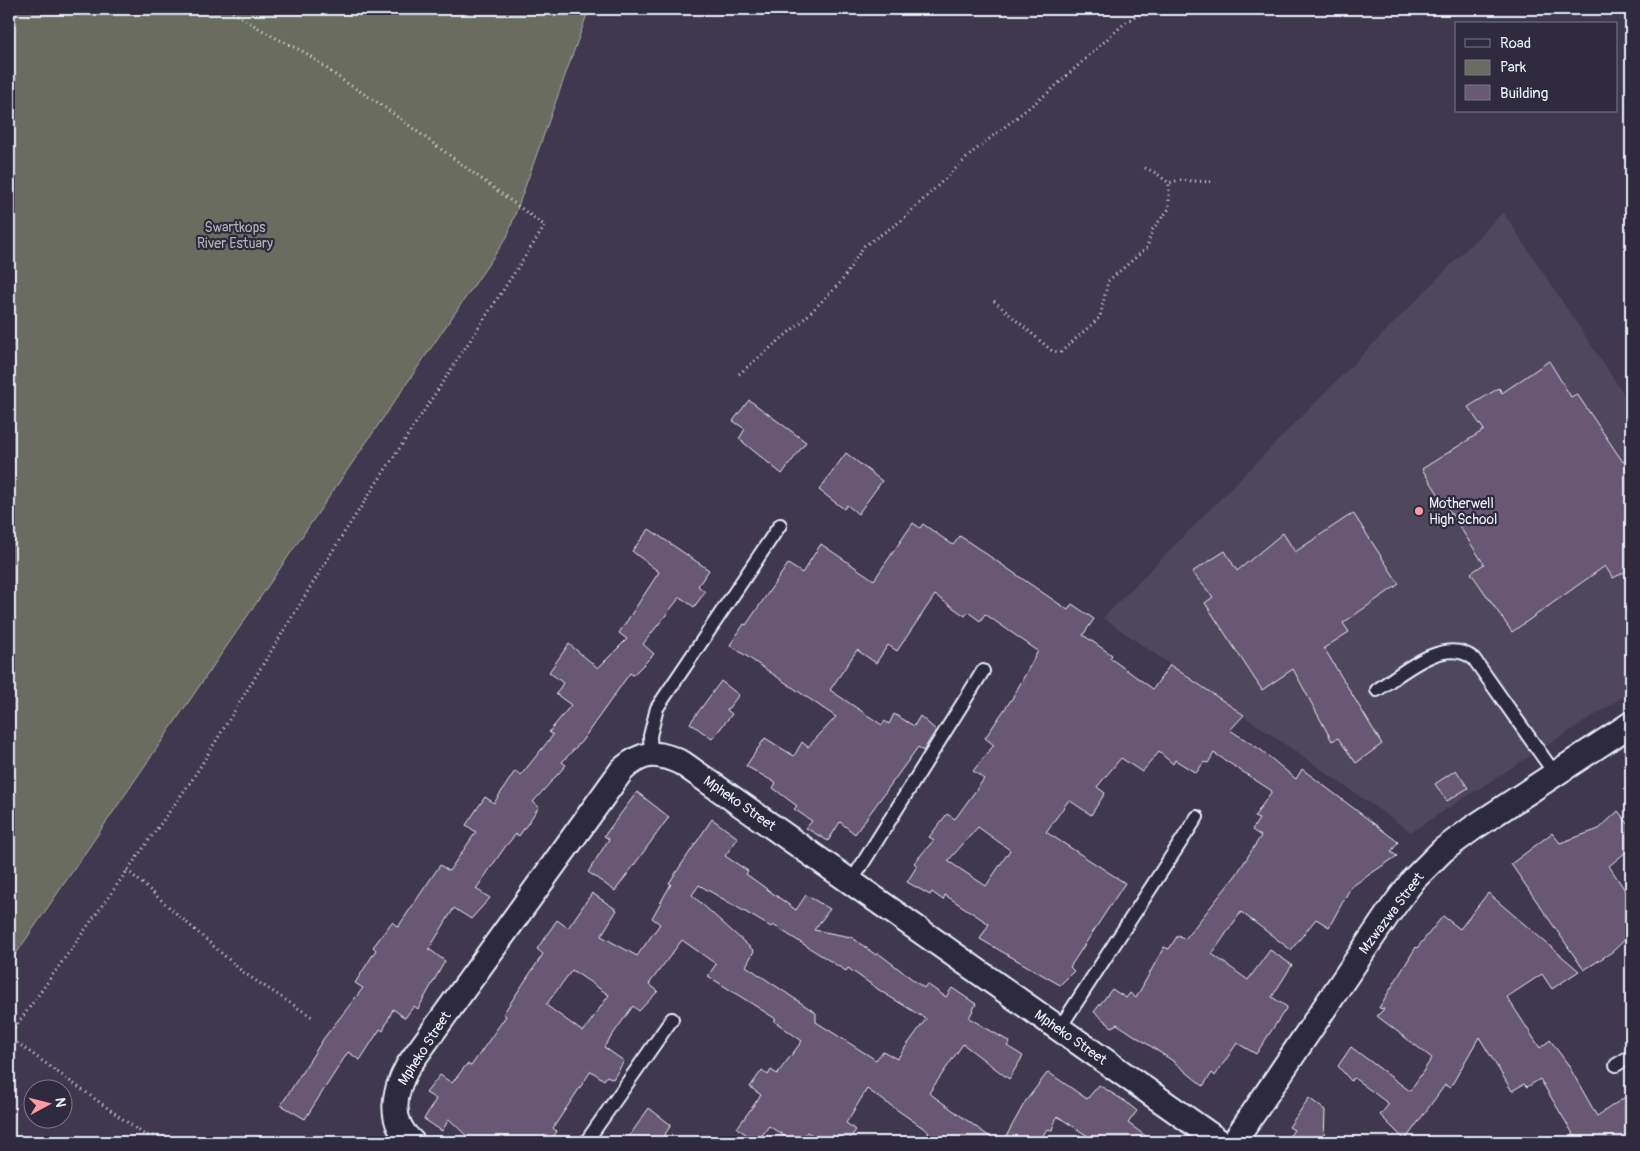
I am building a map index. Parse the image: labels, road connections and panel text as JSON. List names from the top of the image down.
{
  "streets": {
    "street": ["Mpheko Street", "Mzwazwa Street"]
  },
  "parks": ["Swartkops River Estuary"],
  "places": ["Motherwell High School"],
  "legend": ["Road", "Park", "Building"],
  "north": "right"
}
